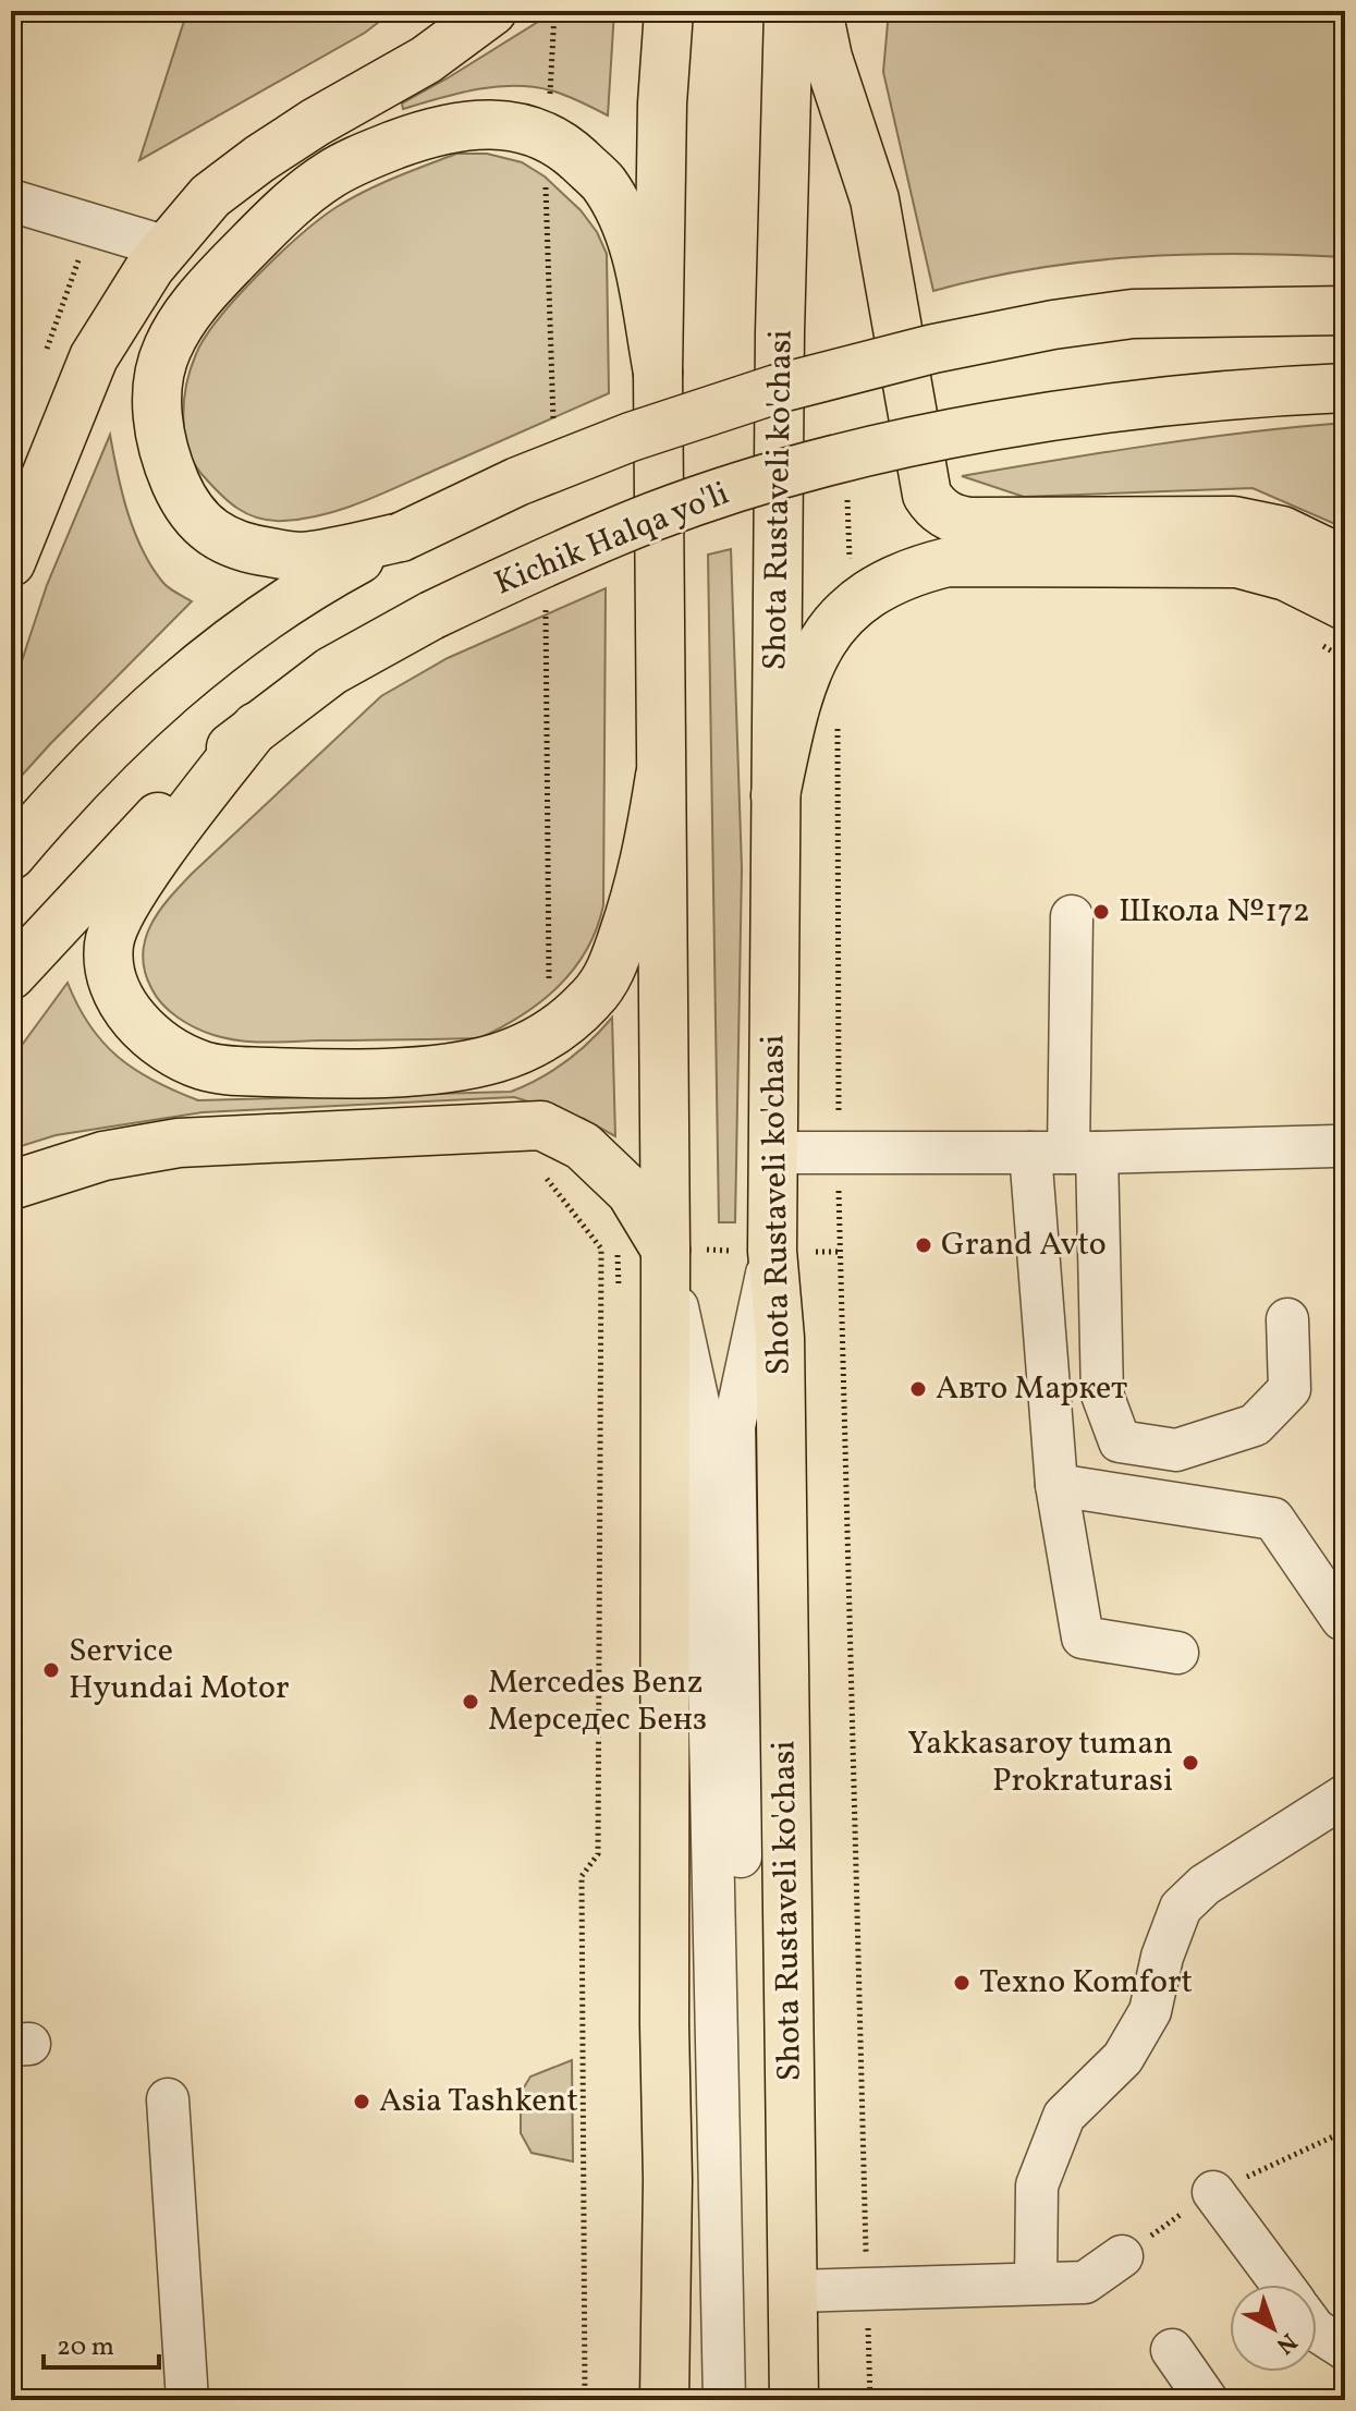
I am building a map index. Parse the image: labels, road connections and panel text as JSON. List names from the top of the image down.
{
  "streets": {
    "main road": ["Shota Rustaveli ko'chasi", "Kichik Halqa yo'li"]
  },
  "places": [
    "Школа №172",
    "Grand Avto",
    "Авто Маркет",
    "Service Hyundai Motor",
    "Mercedes Benz Мерседес Бенз",
    "Yakkasaroy tuman Prokraturasi",
    "Texno Komfort",
    "Asia Tashkent"
  ],
  "scale_bar": "20 m",
  "north": "bottom right"
}
